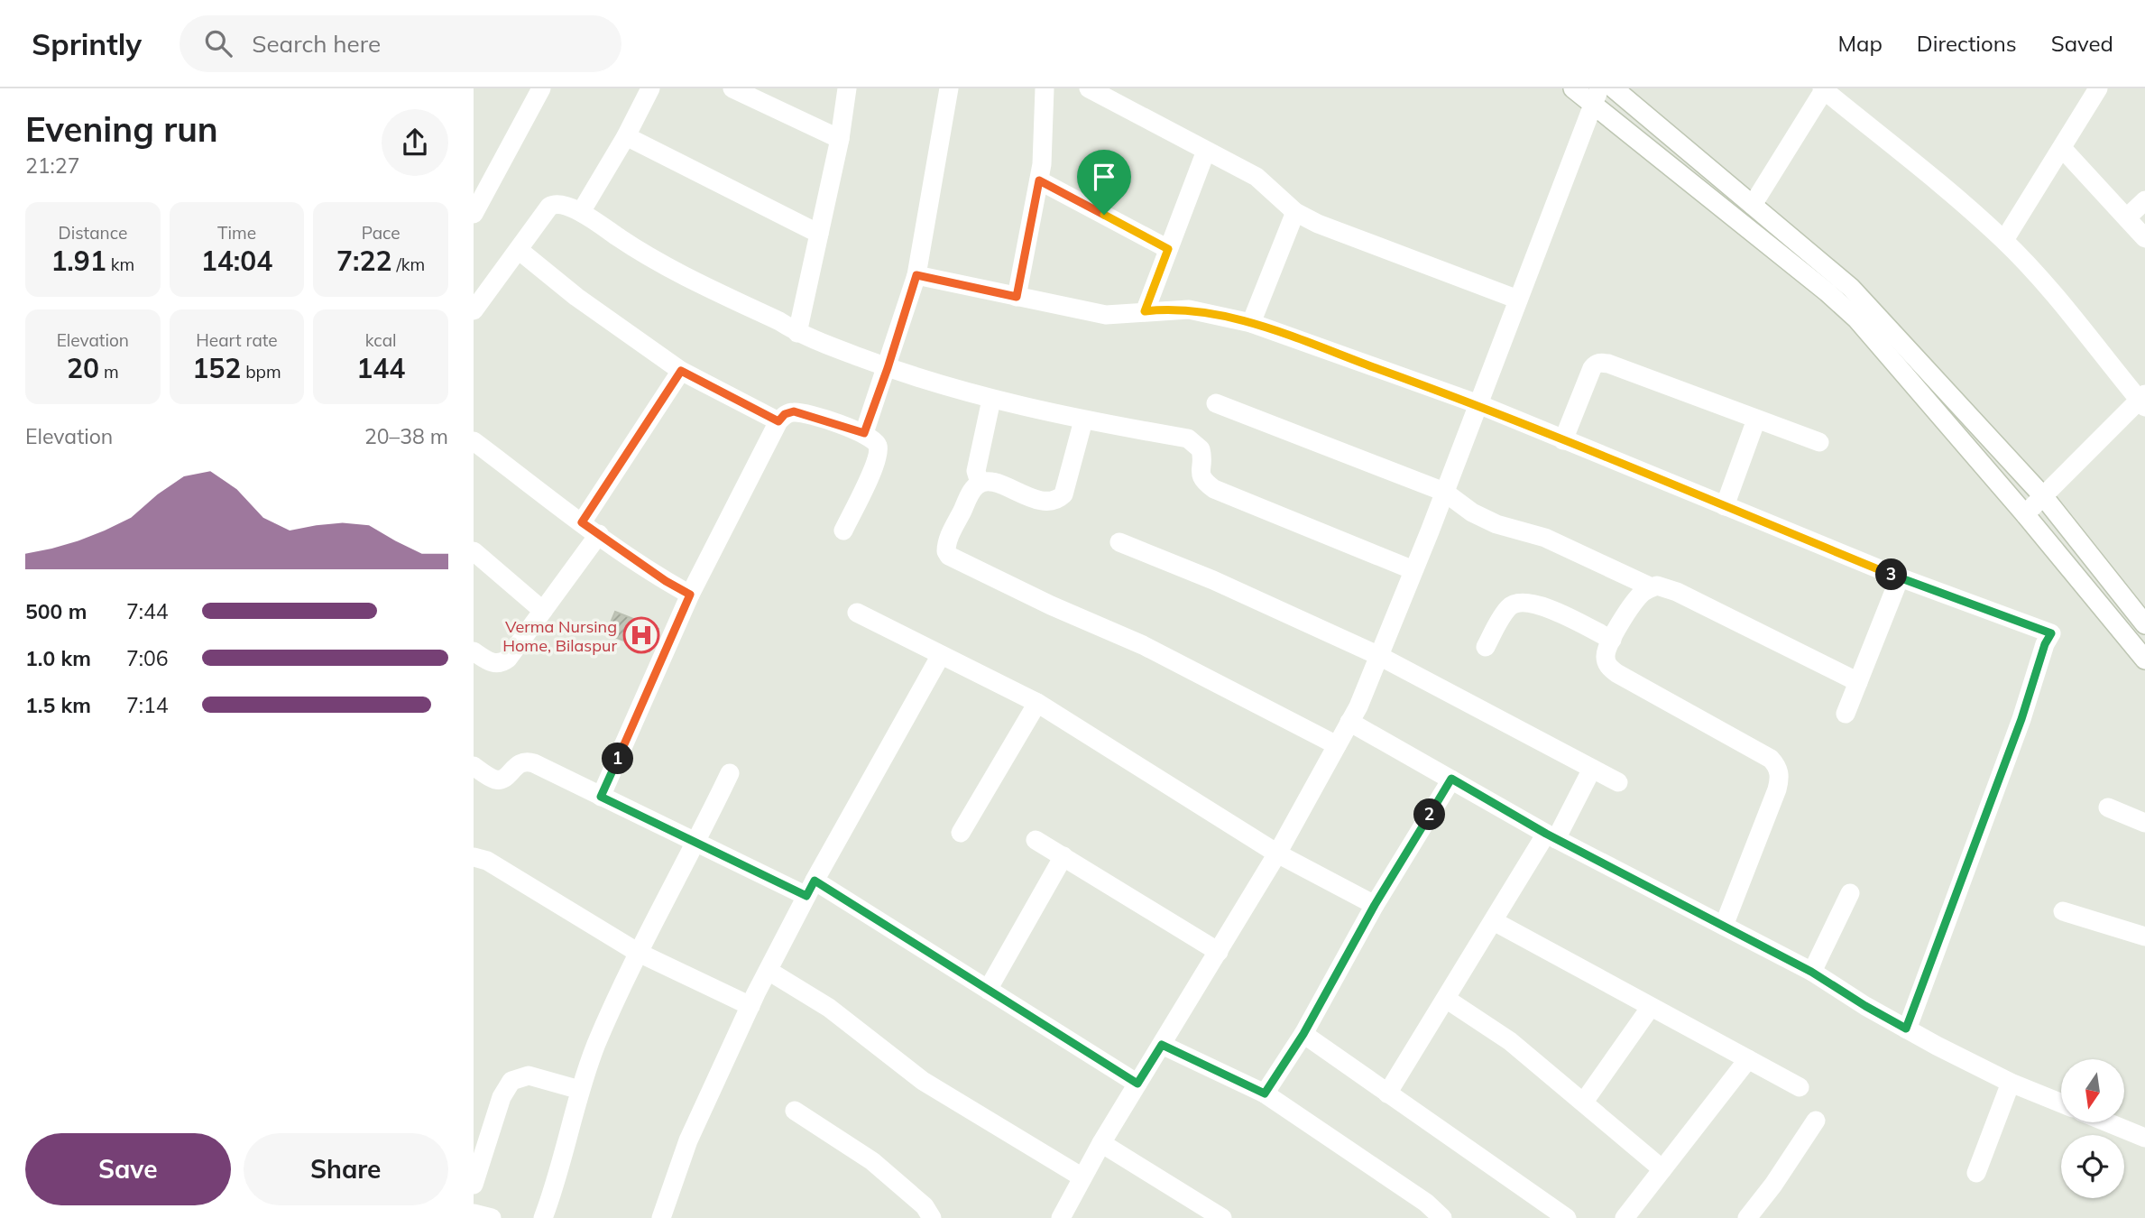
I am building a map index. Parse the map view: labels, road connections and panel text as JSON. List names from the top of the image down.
{
  "places": {
    "hospital": ["Verma Nursing Home, Bilaspur"]
  },
  "north": "bottom",
  "page": {
    "header": "Sprintly",
    "search": "Search here",
    "nav": ["Map", "Directions", "Saved"],
    "heading": ["Evening run", "21:27"],
    "stats": [
      ["Distance", "1.91 km"],
      ["Time", "14:04"],
      ["Pace", "7:22 /km"],
      ["Elevation", "20 m"],
      ["Heart rate", "152 bpm"],
      ["kcal", "144"]
    ],
    "chart": ["Elevation", "20–38 m"],
    "pins": ["3", "1", "2"],
    "list": [
      {
        "name": "500 m",
        "note": "7:44"
      },
      {
        "name": "1.0 km",
        "note": "7:06"
      },
      {
        "name": "1.5 km",
        "note": "7:14"
      }
    ],
    "buttons": ["Save", "Share"]
  }
}
